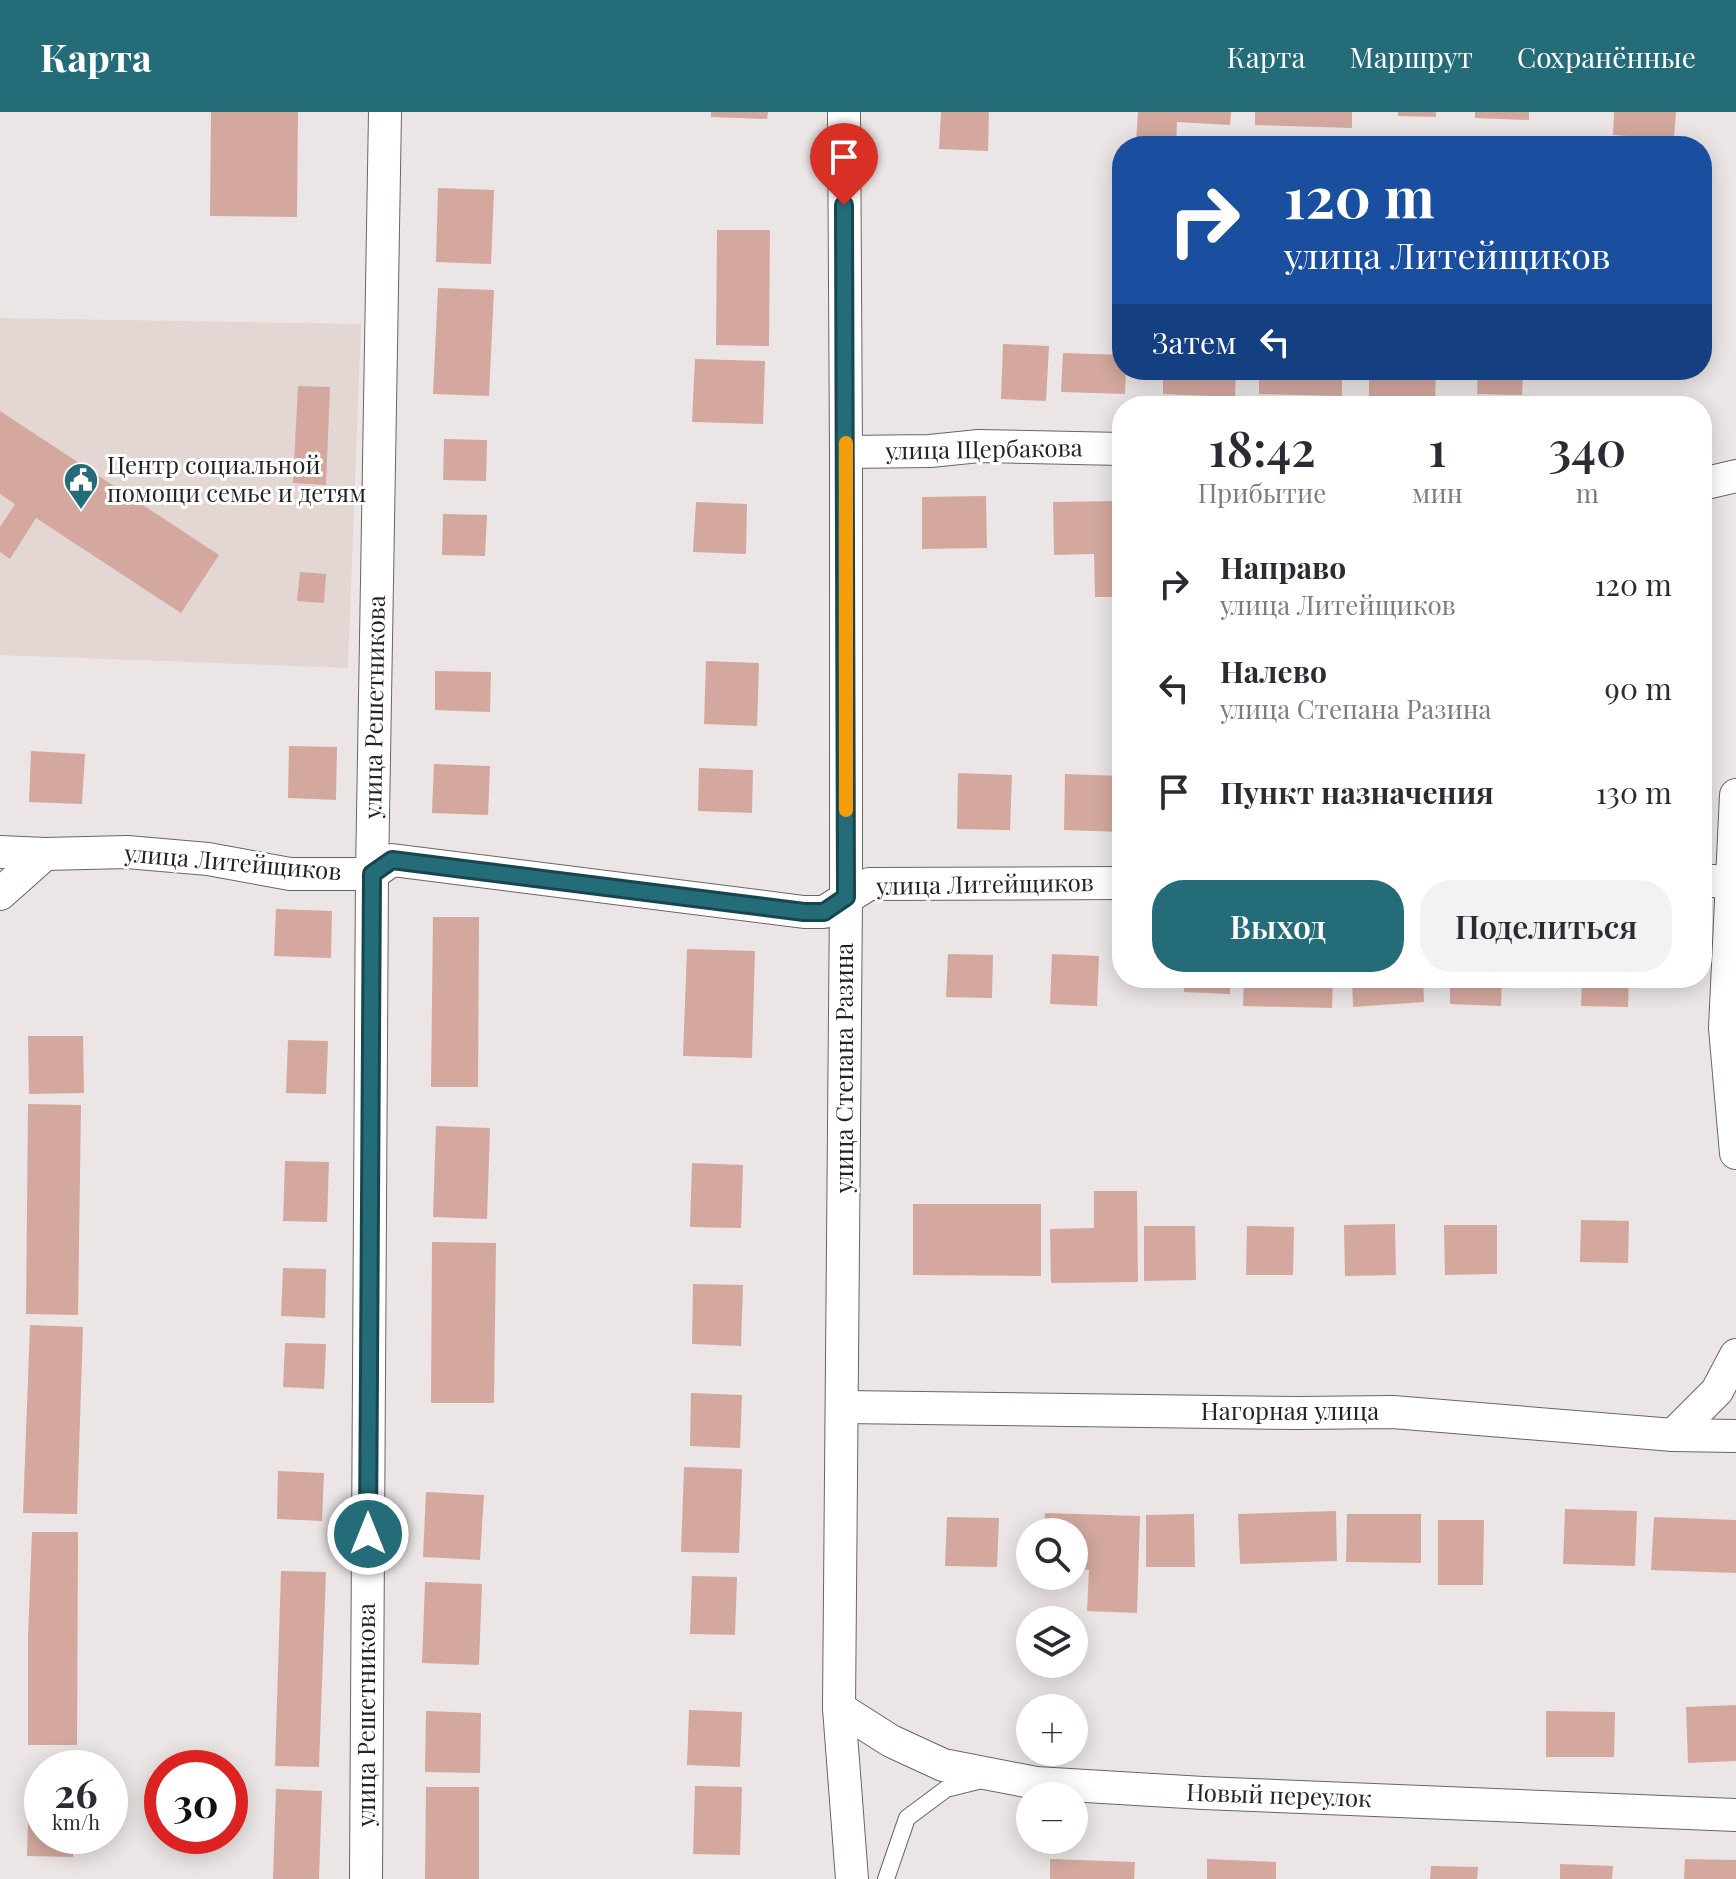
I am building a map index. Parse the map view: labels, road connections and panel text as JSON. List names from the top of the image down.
{
  "streets": {
    "street": [
      "улица Щербакова",
      "улица Решетникова",
      "улица Литейщиков",
      "улица Степана Разина",
      "Нагорная улица",
      "Новый переулок"
    ]
  },
  "crossings": [
    ["улица Щербакова", "улица Степана Разина"],
    ["улица Решетникова", "улица Литейщиков"],
    ["улица Литейщиков", "улица Степана Разина"],
    ["улица Степана Разина", "Нагорная улица"],
    ["улица Степана Разина", "Новый переулок"]
  ],
  "places": {
    "public building": ["Центр социальной помощи семье и детям"]
  },
  "page": {
    "header": "Карта",
    "nav": ["Карта", "Маршрут", "Сохранённые"],
    "turn": ["120 m", "улица Литейщиков"],
    "then": "Затем",
    "eta": [
      "18:42",
      "Прибытие",
      "1",
      "мин",
      "340",
      "m"
    ],
    "list": [
      {
        "name": "Направо",
        "note": "улица Литейщиков",
        "value": "120 m"
      },
      {
        "name": "Налево",
        "note": "улица Степана Разина",
        "value": "90 m"
      },
      {
        "name": "Пункт назначения",
        "value": "130 m"
      }
    ],
    "buttons": ["Выход", "Поделиться"],
    "map_buttons": ["+", "−"],
    "speed": "26 km/h",
    "limit": "30"
  }
}
